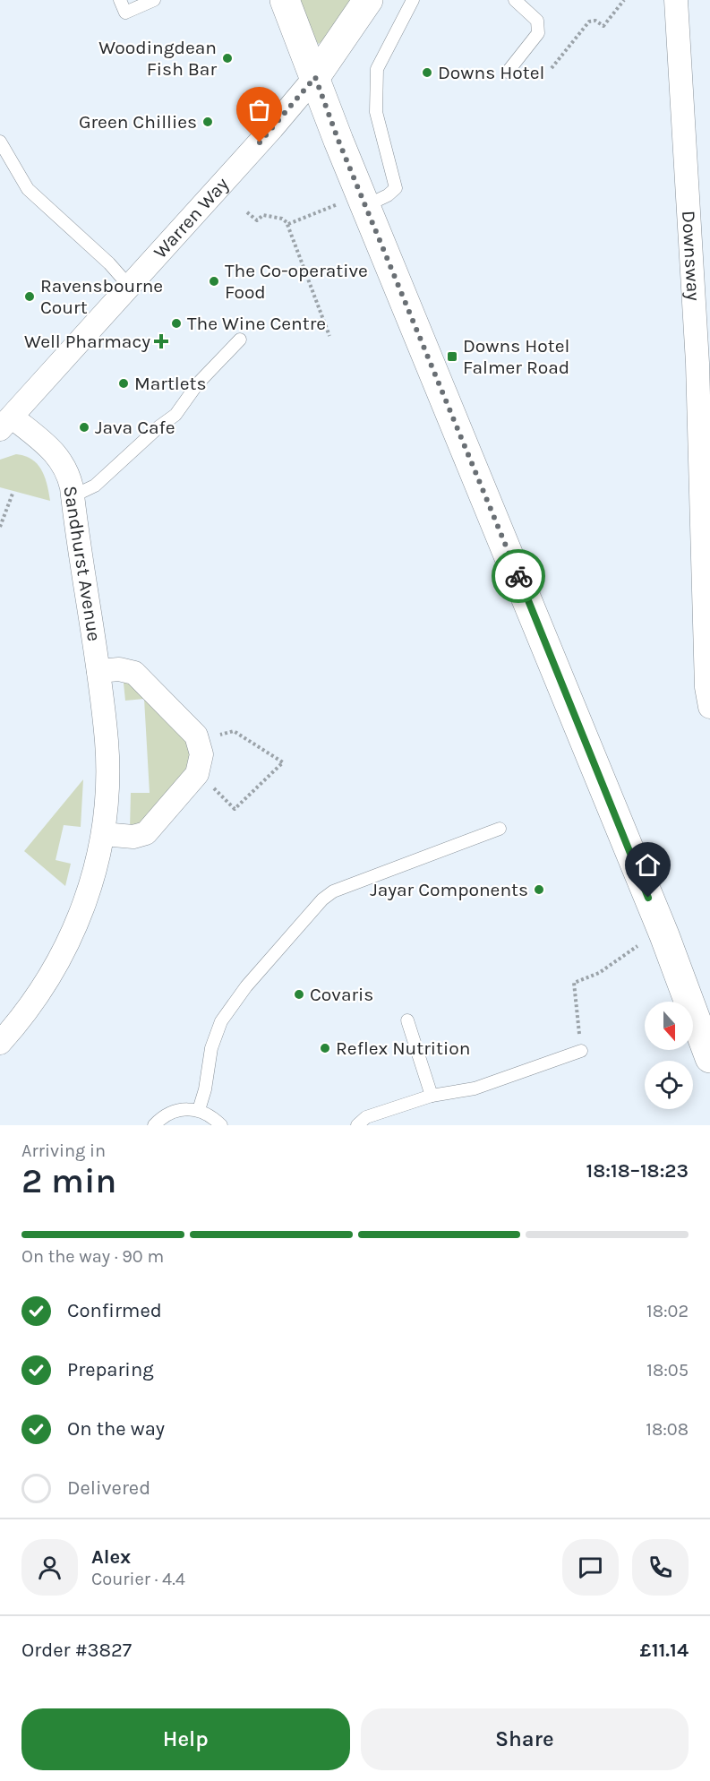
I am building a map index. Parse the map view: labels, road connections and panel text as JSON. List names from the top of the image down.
{
  "streets": {
    "street": ["Warren Way", "Downsway", "Sandhurst Avenue"]
  },
  "crossings": [
    ["Warren Way", "Sandhurst Avenue"]
  ],
  "places": {
    "other": [
      "Woodingdean Fish Bar",
      "Downs Hotel",
      "Green Chillies",
      "The Co-operative Food",
      "Ravensbourne Court",
      "The Wine Centre",
      "Martlets",
      "Java Cafe",
      "Jayar Components",
      "Covaris",
      "Reflex Nutrition"
    ],
    "health": ["Well Pharmacy"],
    "transit": ["Downs Hotel Falmer Road"]
  },
  "north": "bottom",
  "page": {
    "heading": ["2 min", "Arriving in", "18:18–18:23"],
    "panel": [
      "Alex",
      "Courier · 4.4",
      "Order #3827",
      "£11.14"
    ],
    "bar": "On the way · 90 m",
    "list": [
      ["Confirmed", "18:02"],
      ["Preparing", "18:05"],
      ["On the way", "18:08"],
      "Delivered"
    ],
    "buttons": ["Help", "Share"]
  }
}
